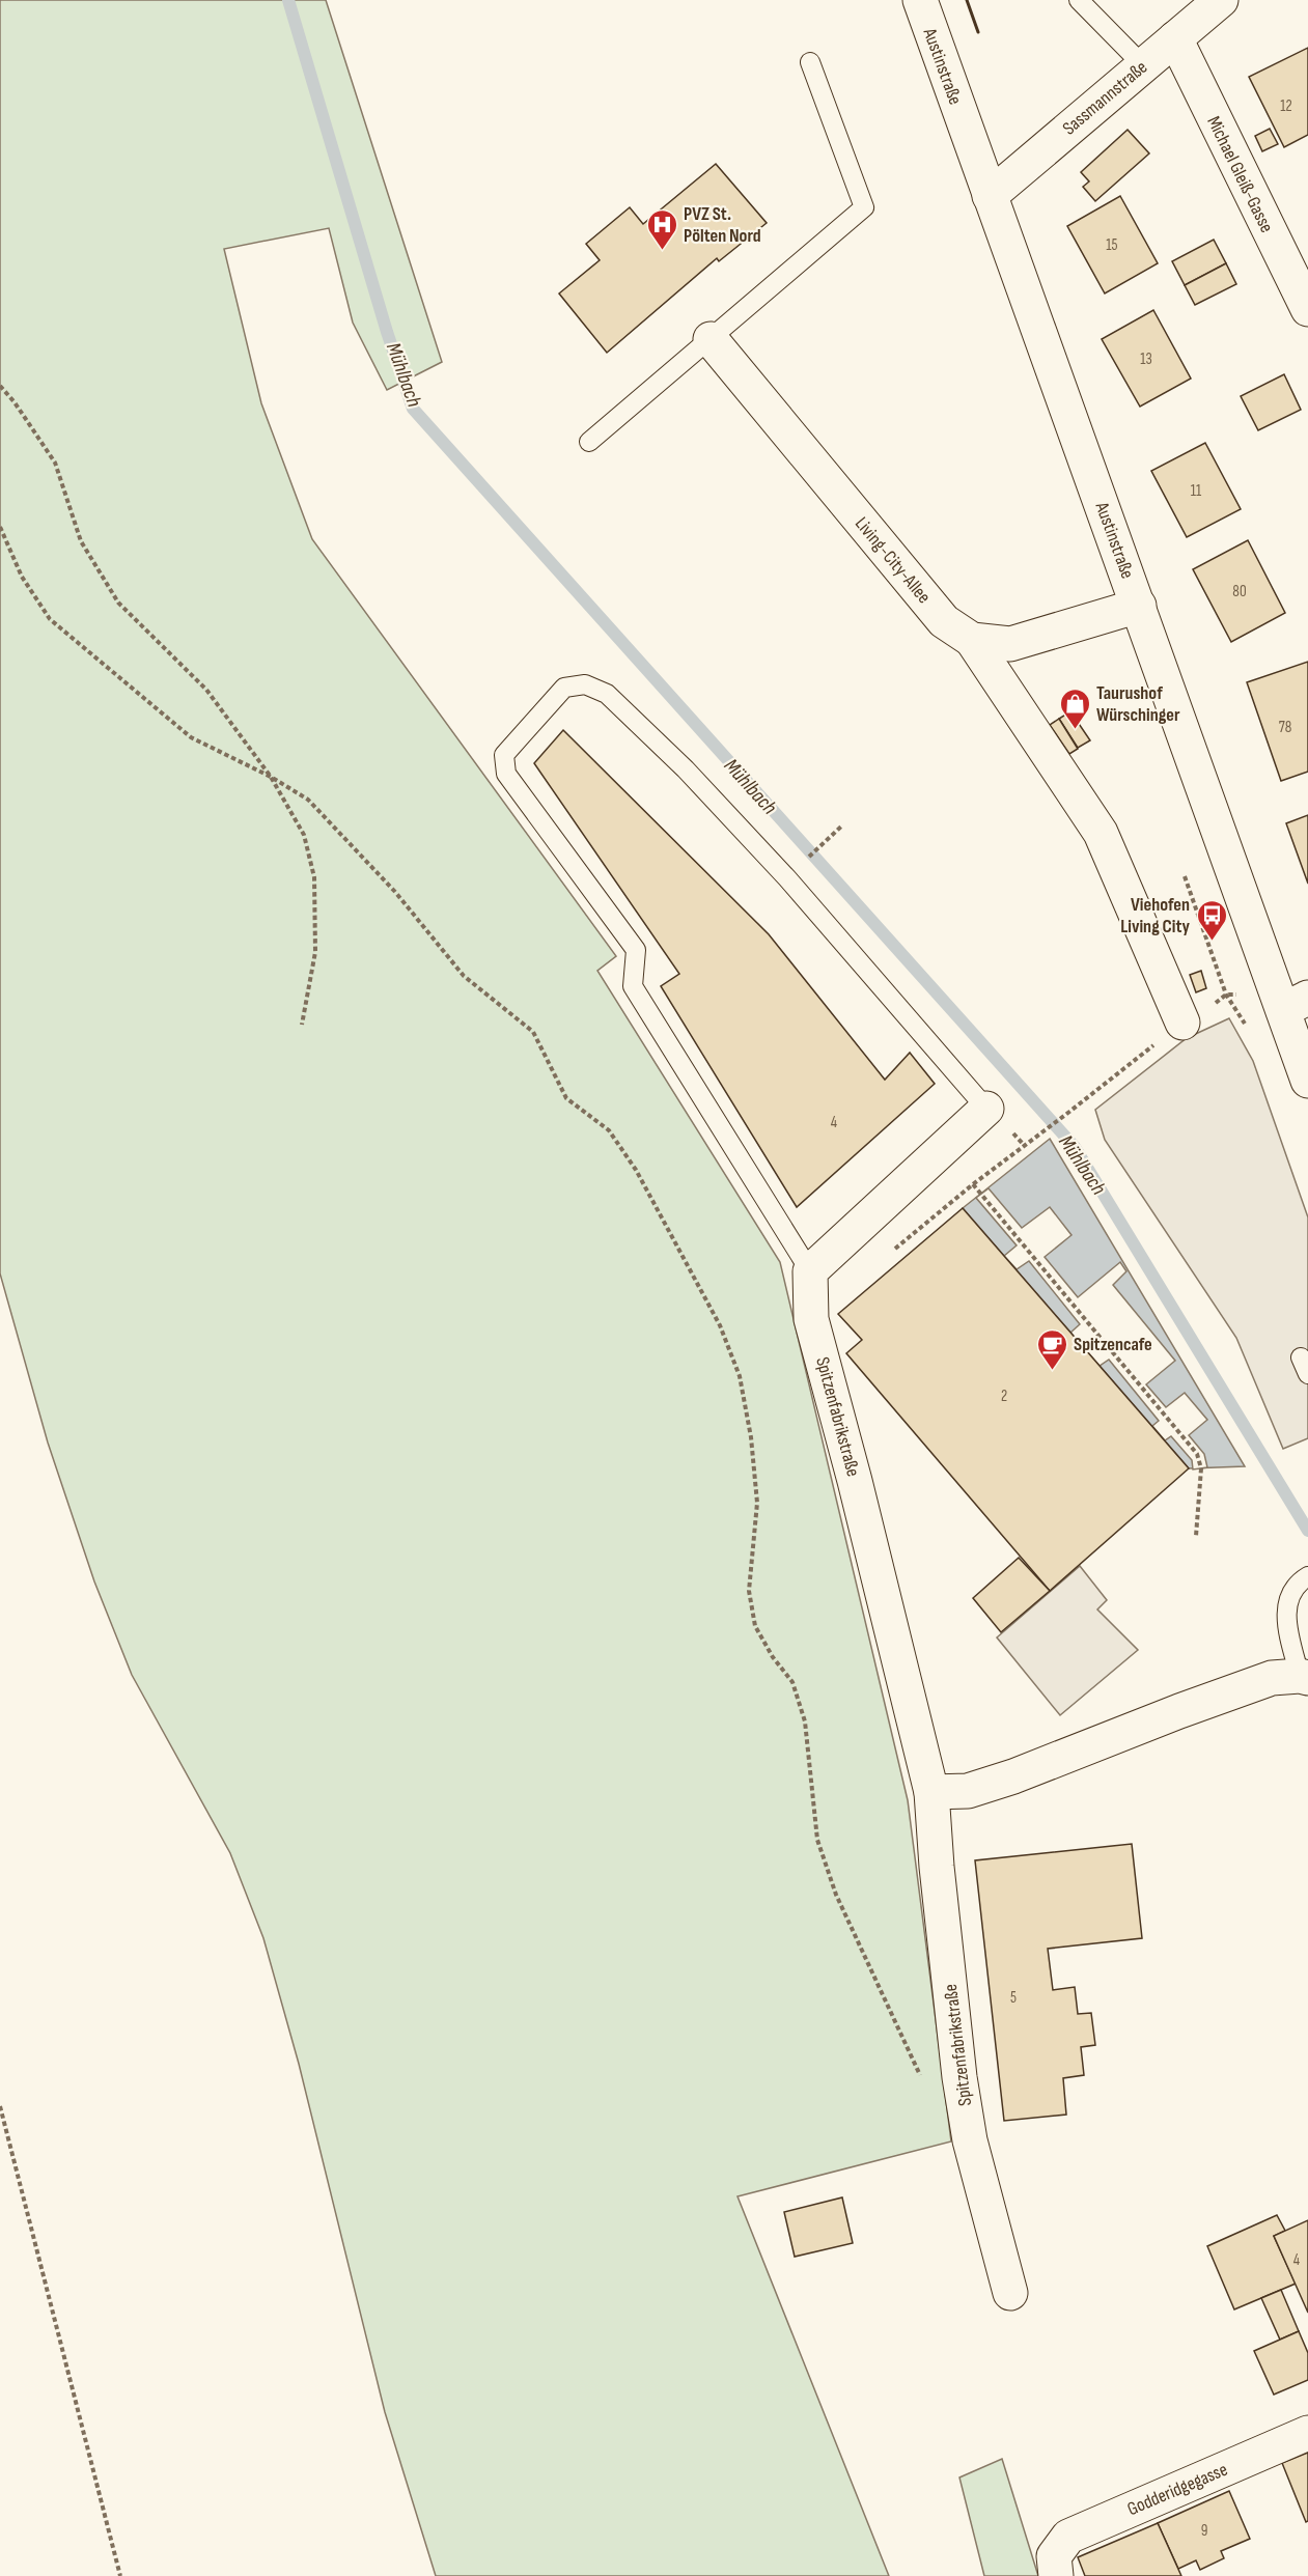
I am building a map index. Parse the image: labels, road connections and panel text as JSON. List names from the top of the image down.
{
  "streets": {
    "street": [
      "Austinstraße",
      "Sassmannstraße",
      "Michael Gleiß-Gasse",
      "Living-City-Allee",
      "Spitzenfabrikstraße",
      "Godderidgegasse"
    ]
  },
  "crossings": [
    ["Austinstraße", "Sassmannstraße"],
    ["Austinstraße", "Living-City-Allee"],
    ["Sassmannstraße", "Michael Gleiß-Gasse"]
  ],
  "water": ["Mühlbach"],
  "places": {
    "hospital": ["PVZ St. Pölten Nord"],
    "shop": ["Taurushof Würschinger"],
    "bus stop": ["Viehofen Living City"],
    "cafe": ["Spitzencafe"]
  },
  "house_numbers": [
    "12",
    "15",
    "13",
    "11",
    "80",
    "78",
    "4",
    "2",
    "5",
    "4",
    "9"
  ]
}
